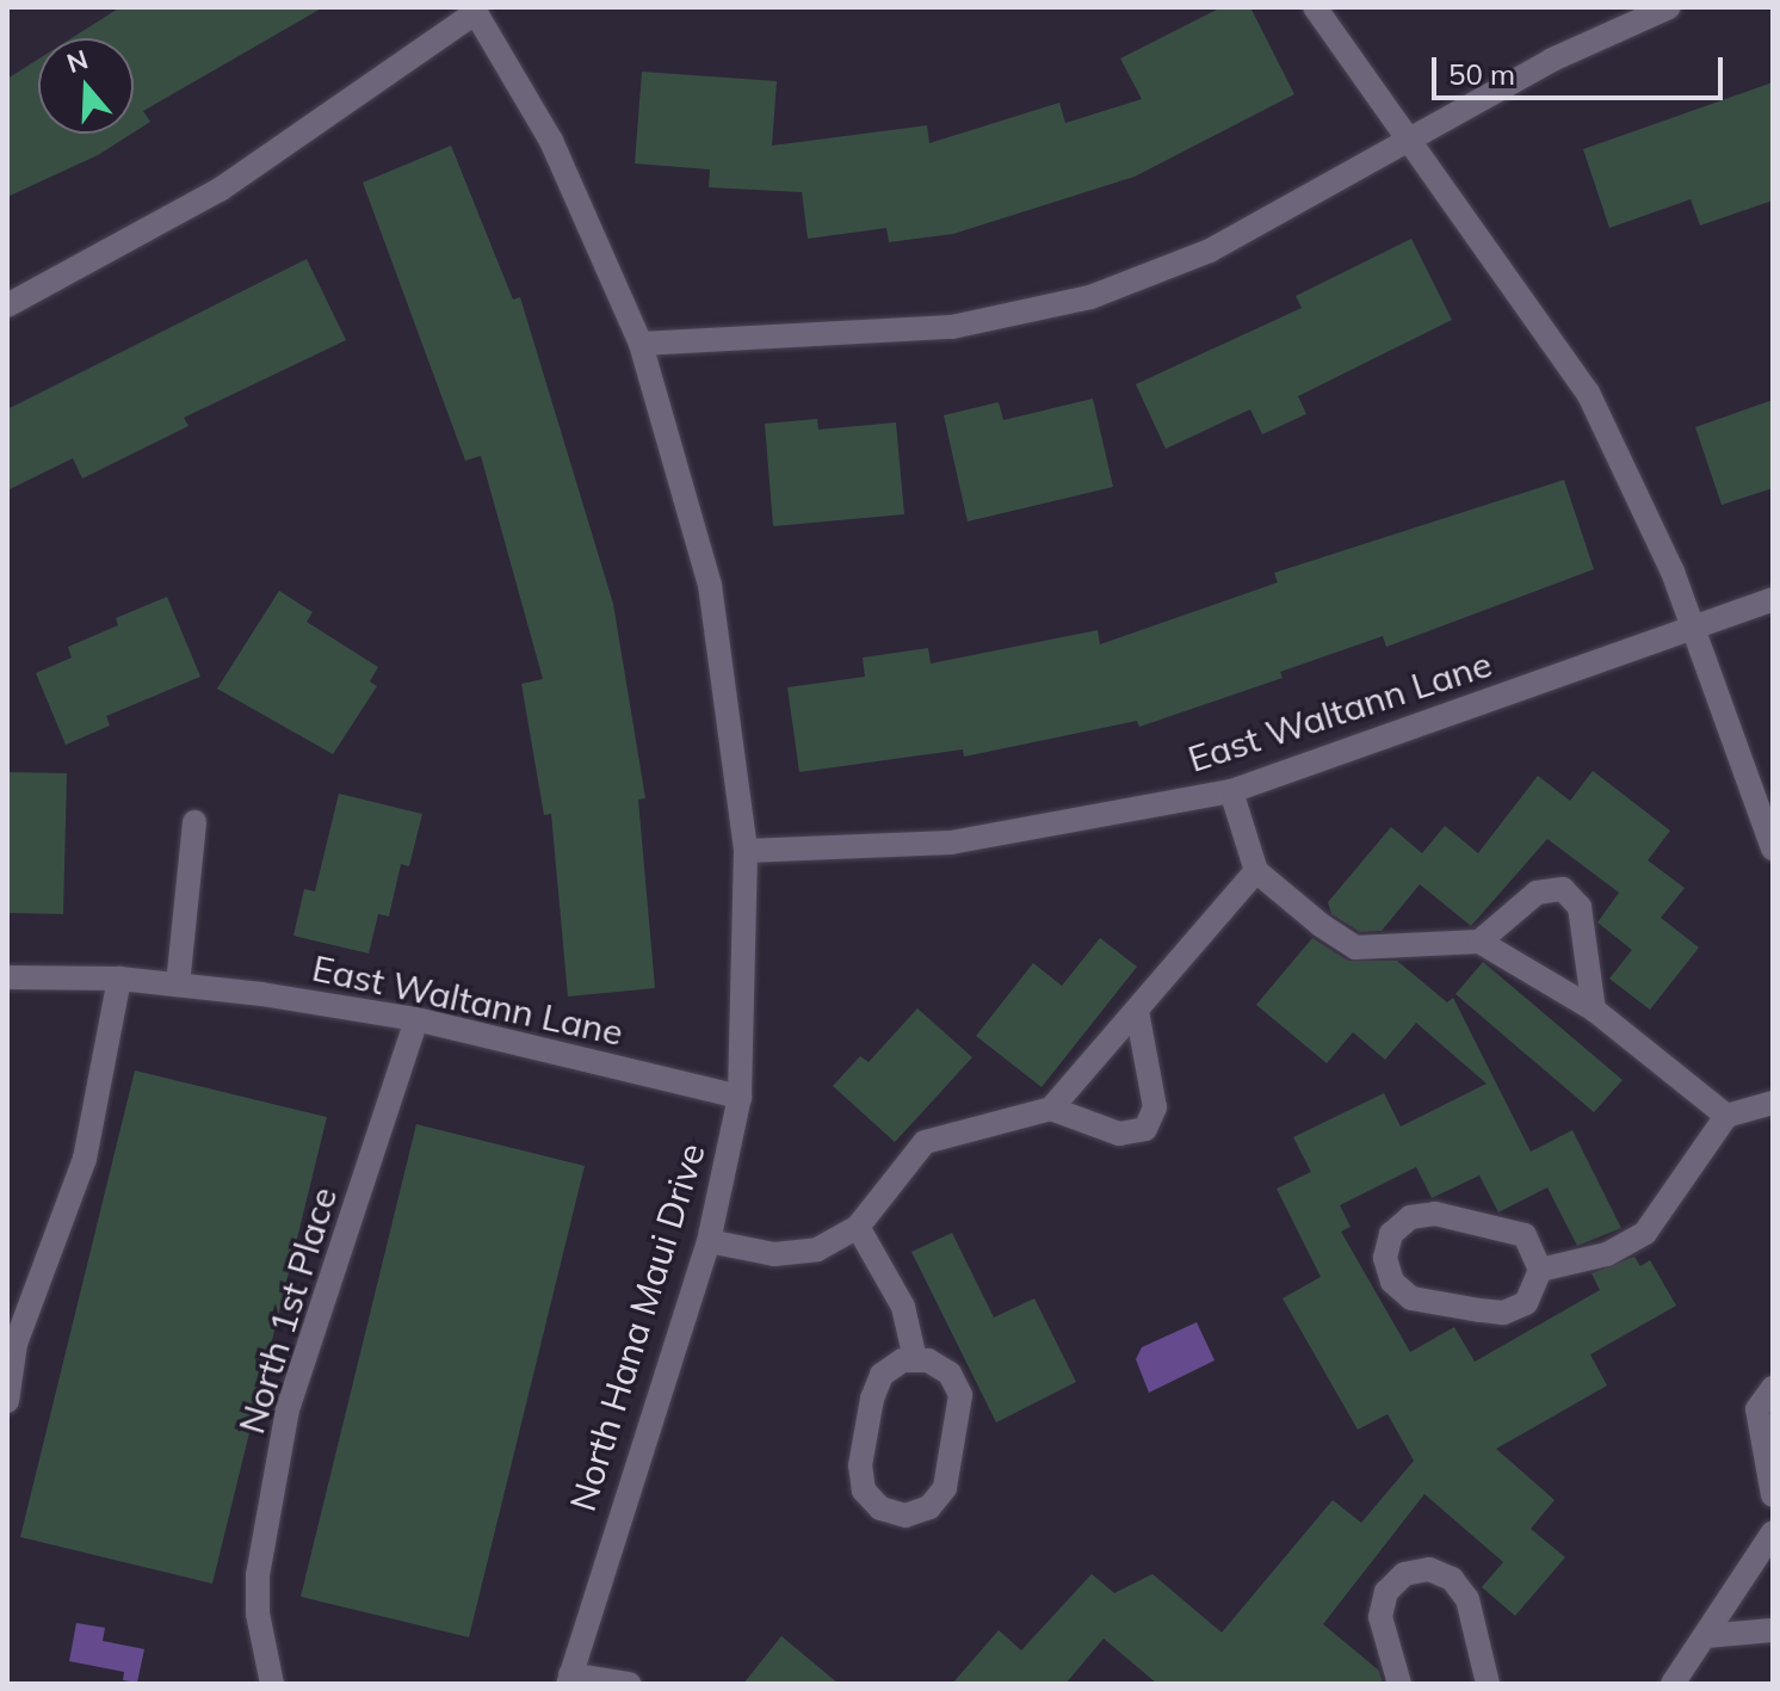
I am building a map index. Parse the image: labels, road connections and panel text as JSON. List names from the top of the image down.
{
  "streets": {
    "street": ["East Waltann Lane", "North 1st Place", "North Hana Maui Drive"]
  },
  "crossings": [
    ["East Waltann Lane", "North 1st Place"],
    ["East Waltann Lane", "North Hana Maui Drive"]
  ],
  "scale_bar": "50 m",
  "north": "top"
}
